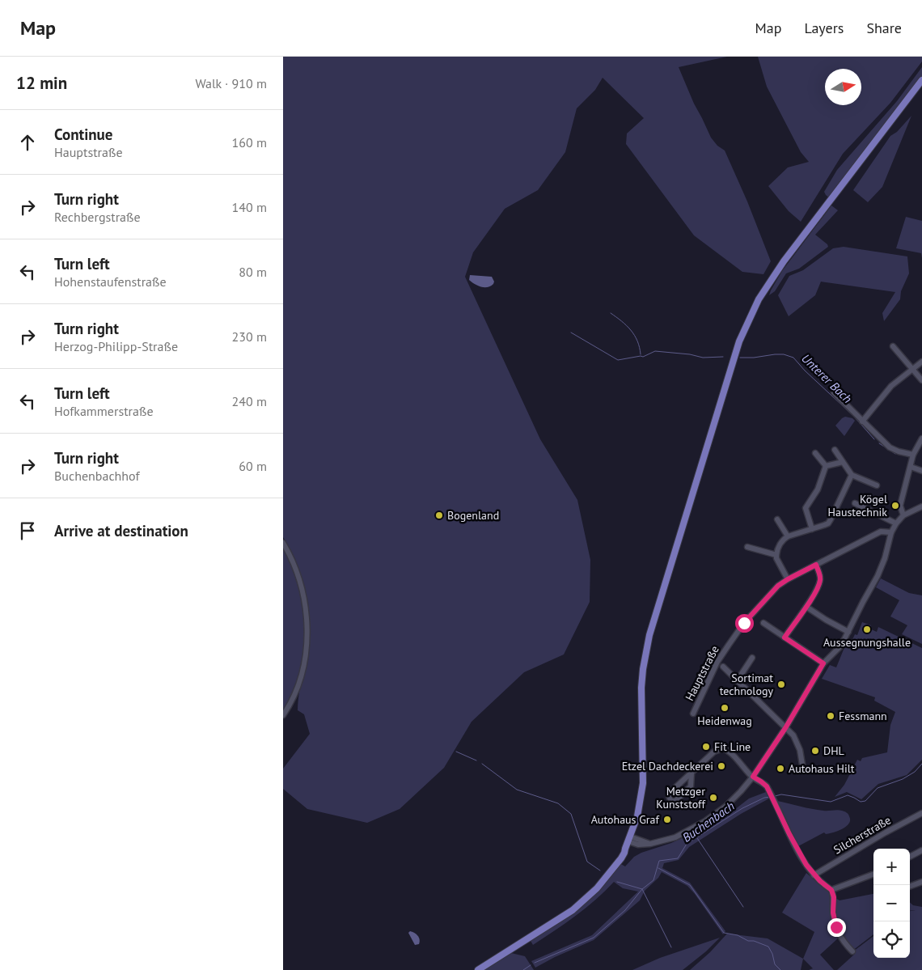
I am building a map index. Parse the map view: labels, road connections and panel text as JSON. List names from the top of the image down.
{
  "streets": {
    "street": ["Hauptstraße", "Silcherstraße"]
  },
  "water": ["Unterer Bach", "Buchenbach"],
  "places": [
    "Kögel Haustechnik",
    "Bogenland",
    "Aussegnungshalle",
    "Sortimat technology",
    "Heidenwag",
    "Fessmann",
    "Fit Line",
    "DHL",
    "Etzel Dachdeckerei",
    "Autohaus Hilt",
    "Metzger Kunststoff",
    "Autohaus Graf"
  ],
  "north": "right",
  "page": {
    "header": "Map",
    "nav": ["Map", "Layers", "Share"],
    "heading": ["12 min", "Walk · 910 m"],
    "list": [
      ["Continue", "Hauptstraße", "160 m"],
      ["Turn right", "Rechbergstraße", "140 m"],
      ["Turn left", "Hohenstaufenstraße", "80 m"],
      ["Turn right", "Herzog-Philipp-Straße", "230 m"],
      ["Turn left", "Hofkammerstraße", "240 m"],
      ["Turn right", "Buchenbachhof", "60 m"],
      "Arrive at destination"
    ],
    "map_buttons": ["+", "−"]
  }
}
